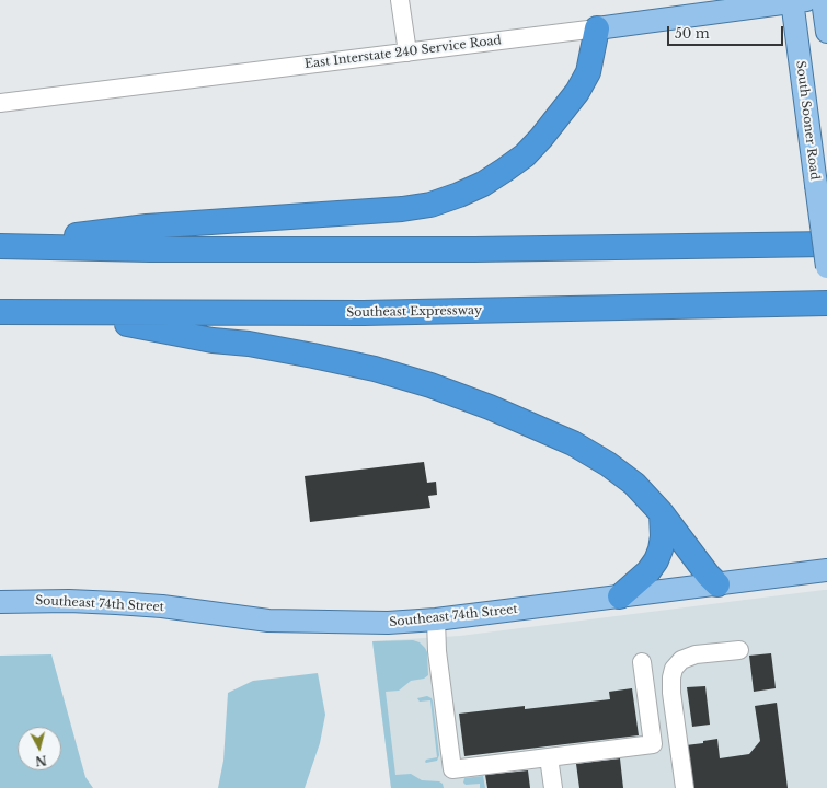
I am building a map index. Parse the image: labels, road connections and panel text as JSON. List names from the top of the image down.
{
  "streets": {
    "highway": ["Southeast Expressway"],
    "main road": ["East Interstate 240 Service Road", "South Sooner Road", "Southeast 74th Street"]
  },
  "crossings": [
    ["East Interstate 240 Service Road", "South Sooner Road"]
  ],
  "scale_bar": "50 m",
  "north": "bottom"
}
